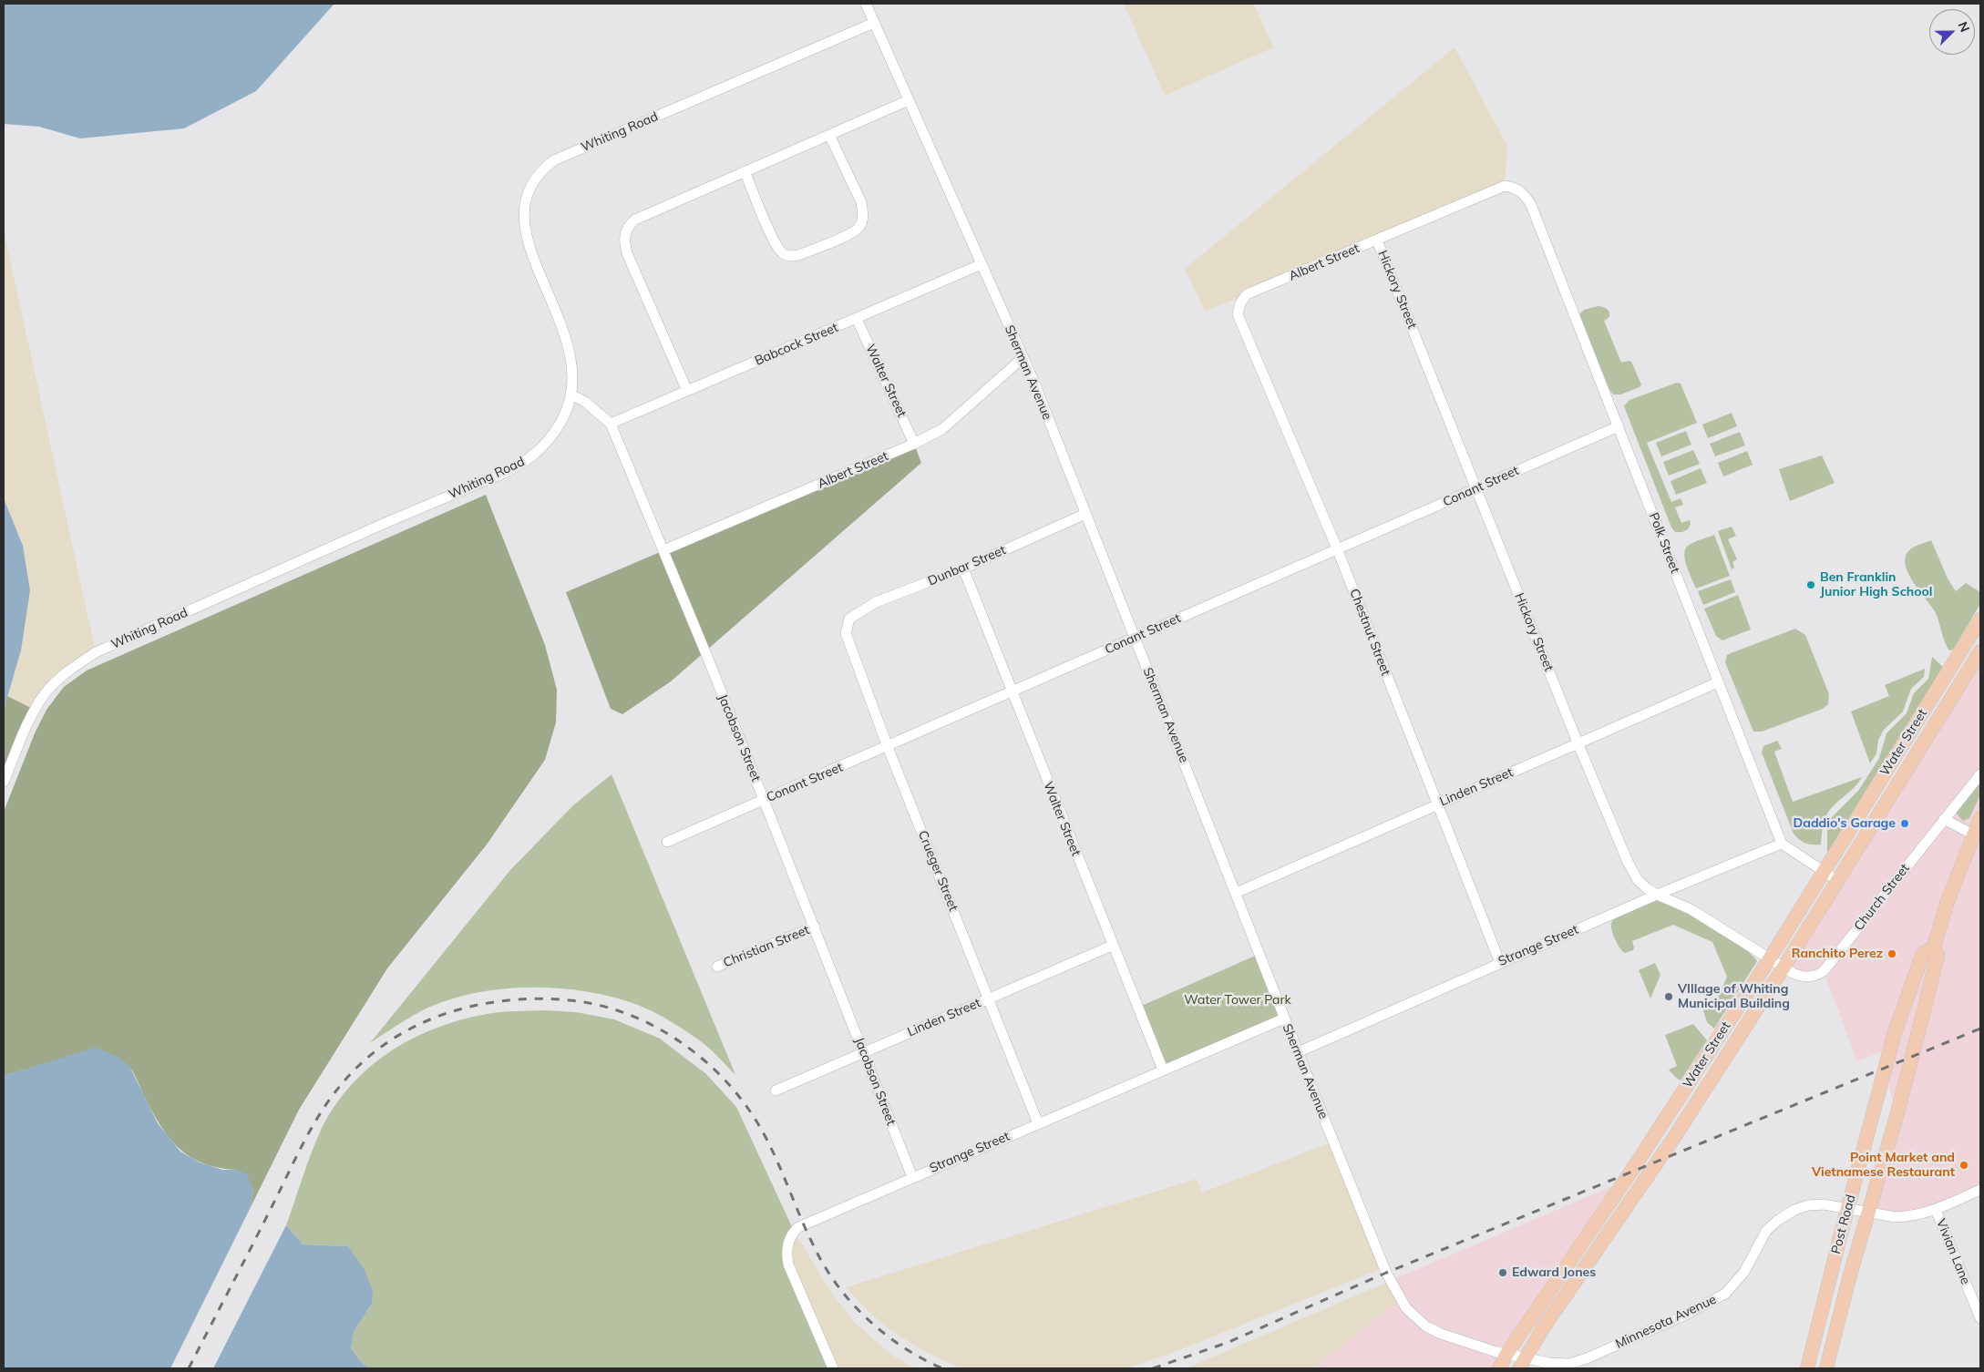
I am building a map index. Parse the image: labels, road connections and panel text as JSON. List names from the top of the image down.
{
  "streets": {
    "main road": ["Water Street", "Post Road"],
    "street": [
      "Whiting Road",
      "Albert Street",
      "Hickory Street",
      "Babcock Street",
      "Sherman Avenue",
      "Walter Street",
      "Conant Street",
      "Polk Street",
      "Dunbar Street",
      "Chestnut Street",
      "Jacobson Street",
      "Linden Street",
      "Crueger Street",
      "Church Street",
      "Strange Street",
      "Christian Street",
      "Vivian Lane",
      "Minnesota Avenue"
    ]
  },
  "crossings": [
    ["Whiting Road", "Sherman Avenue"],
    ["Whiting Road", "Jacobson Street"],
    ["Albert Street", "Hickory Street"],
    ["Albert Street", "Sherman Avenue"],
    ["Albert Street", "Walter Street"],
    ["Albert Street", "Polk Street"],
    ["Albert Street", "Chestnut Street"],
    ["Albert Street", "Jacobson Street"],
    ["Hickory Street", "Conant Street"],
    ["Hickory Street", "Water Street"],
    ["Hickory Street", "Linden Street"],
    ["Hickory Street", "Church Street"],
    ["Hickory Street", "Strange Street"],
    ["Babcock Street", "Sherman Avenue"],
    ["Babcock Street", "Walter Street"],
    ["Babcock Street", "Jacobson Street"],
    ["Sherman Avenue", "Conant Street"],
    ["Sherman Avenue", "Dunbar Street"],
    ["Sherman Avenue", "Water Street"],
    ["Sherman Avenue", "Linden Street"],
    ["Sherman Avenue", "Strange Street"],
    ["Sherman Avenue", "Minnesota Avenue"],
    ["Walter Street", "Conant Street"],
    ["Walter Street", "Dunbar Street"],
    ["Walter Street", "Linden Street"],
    ["Walter Street", "Strange Street"],
    ["Conant Street", "Polk Street"],
    ["Conant Street", "Chestnut Street"],
    ["Conant Street", "Jacobson Street"],
    ["Conant Street", "Crueger Street"],
    ["Polk Street", "Linden Street"],
    ["Polk Street", "Strange Street"],
    ["Dunbar Street", "Crueger Street"],
    ["Chestnut Street", "Linden Street"],
    ["Chestnut Street", "Strange Street"],
    ["Jacobson Street", "Linden Street"],
    ["Jacobson Street", "Strange Street"],
    ["Jacobson Street", "Christian Street"],
    ["Water Street", "Church Street"],
    ["Water Street", "Minnesota Avenue"],
    ["Linden Street", "Crueger Street"],
    ["Crueger Street", "Strange Street"],
    ["Post Road", "Minnesota Avenue"],
    ["Vivian Lane", "Minnesota Avenue"]
  ],
  "parks": ["Water Tower Park"],
  "places": [
    "Ben Franklin Junior High School",
    "Daddio's Garage",
    "Ranchito Perez",
    "VIllage of Whiting Municipal Building",
    "Point Market and Vietnamese Restaurant",
    "Edward Jones"
  ],
  "north": "top right"
}
